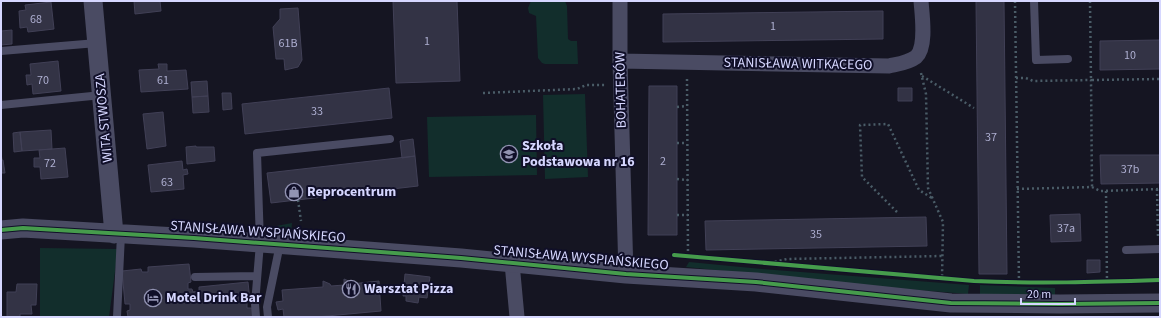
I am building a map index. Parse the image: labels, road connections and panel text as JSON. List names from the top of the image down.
{
  "streets": {
    "street": [
      "STANISŁAWA WITKACEGO",
      "BOHATERÓW",
      "WITA STWOSZA",
      "STANISŁAWA WYSPIAŃSKIEGO"
    ]
  },
  "crossings": [
    ["STANISŁAWA WITKACEGO", "BOHATERÓW"],
    ["BOHATERÓW", "STANISŁAWA WYSPIAŃSKIEGO"],
    ["WITA STWOSZA", "STANISŁAWA WYSPIAŃSKIEGO"]
  ],
  "places": {
    "school or university": ["Szkoła Podstawowa nr 16"],
    "shop": ["Reprocentrum"],
    "restaurant": ["Warsztat Pizza"],
    "hotel": ["Motel Drink Bar"]
  },
  "house_numbers": [
    "68",
    "1",
    "1",
    "61B",
    "10",
    "70",
    "61",
    "33",
    "37",
    "2",
    "72",
    "37b",
    "63",
    "37a",
    "35"
  ],
  "scale_bar": "20 m"
}
